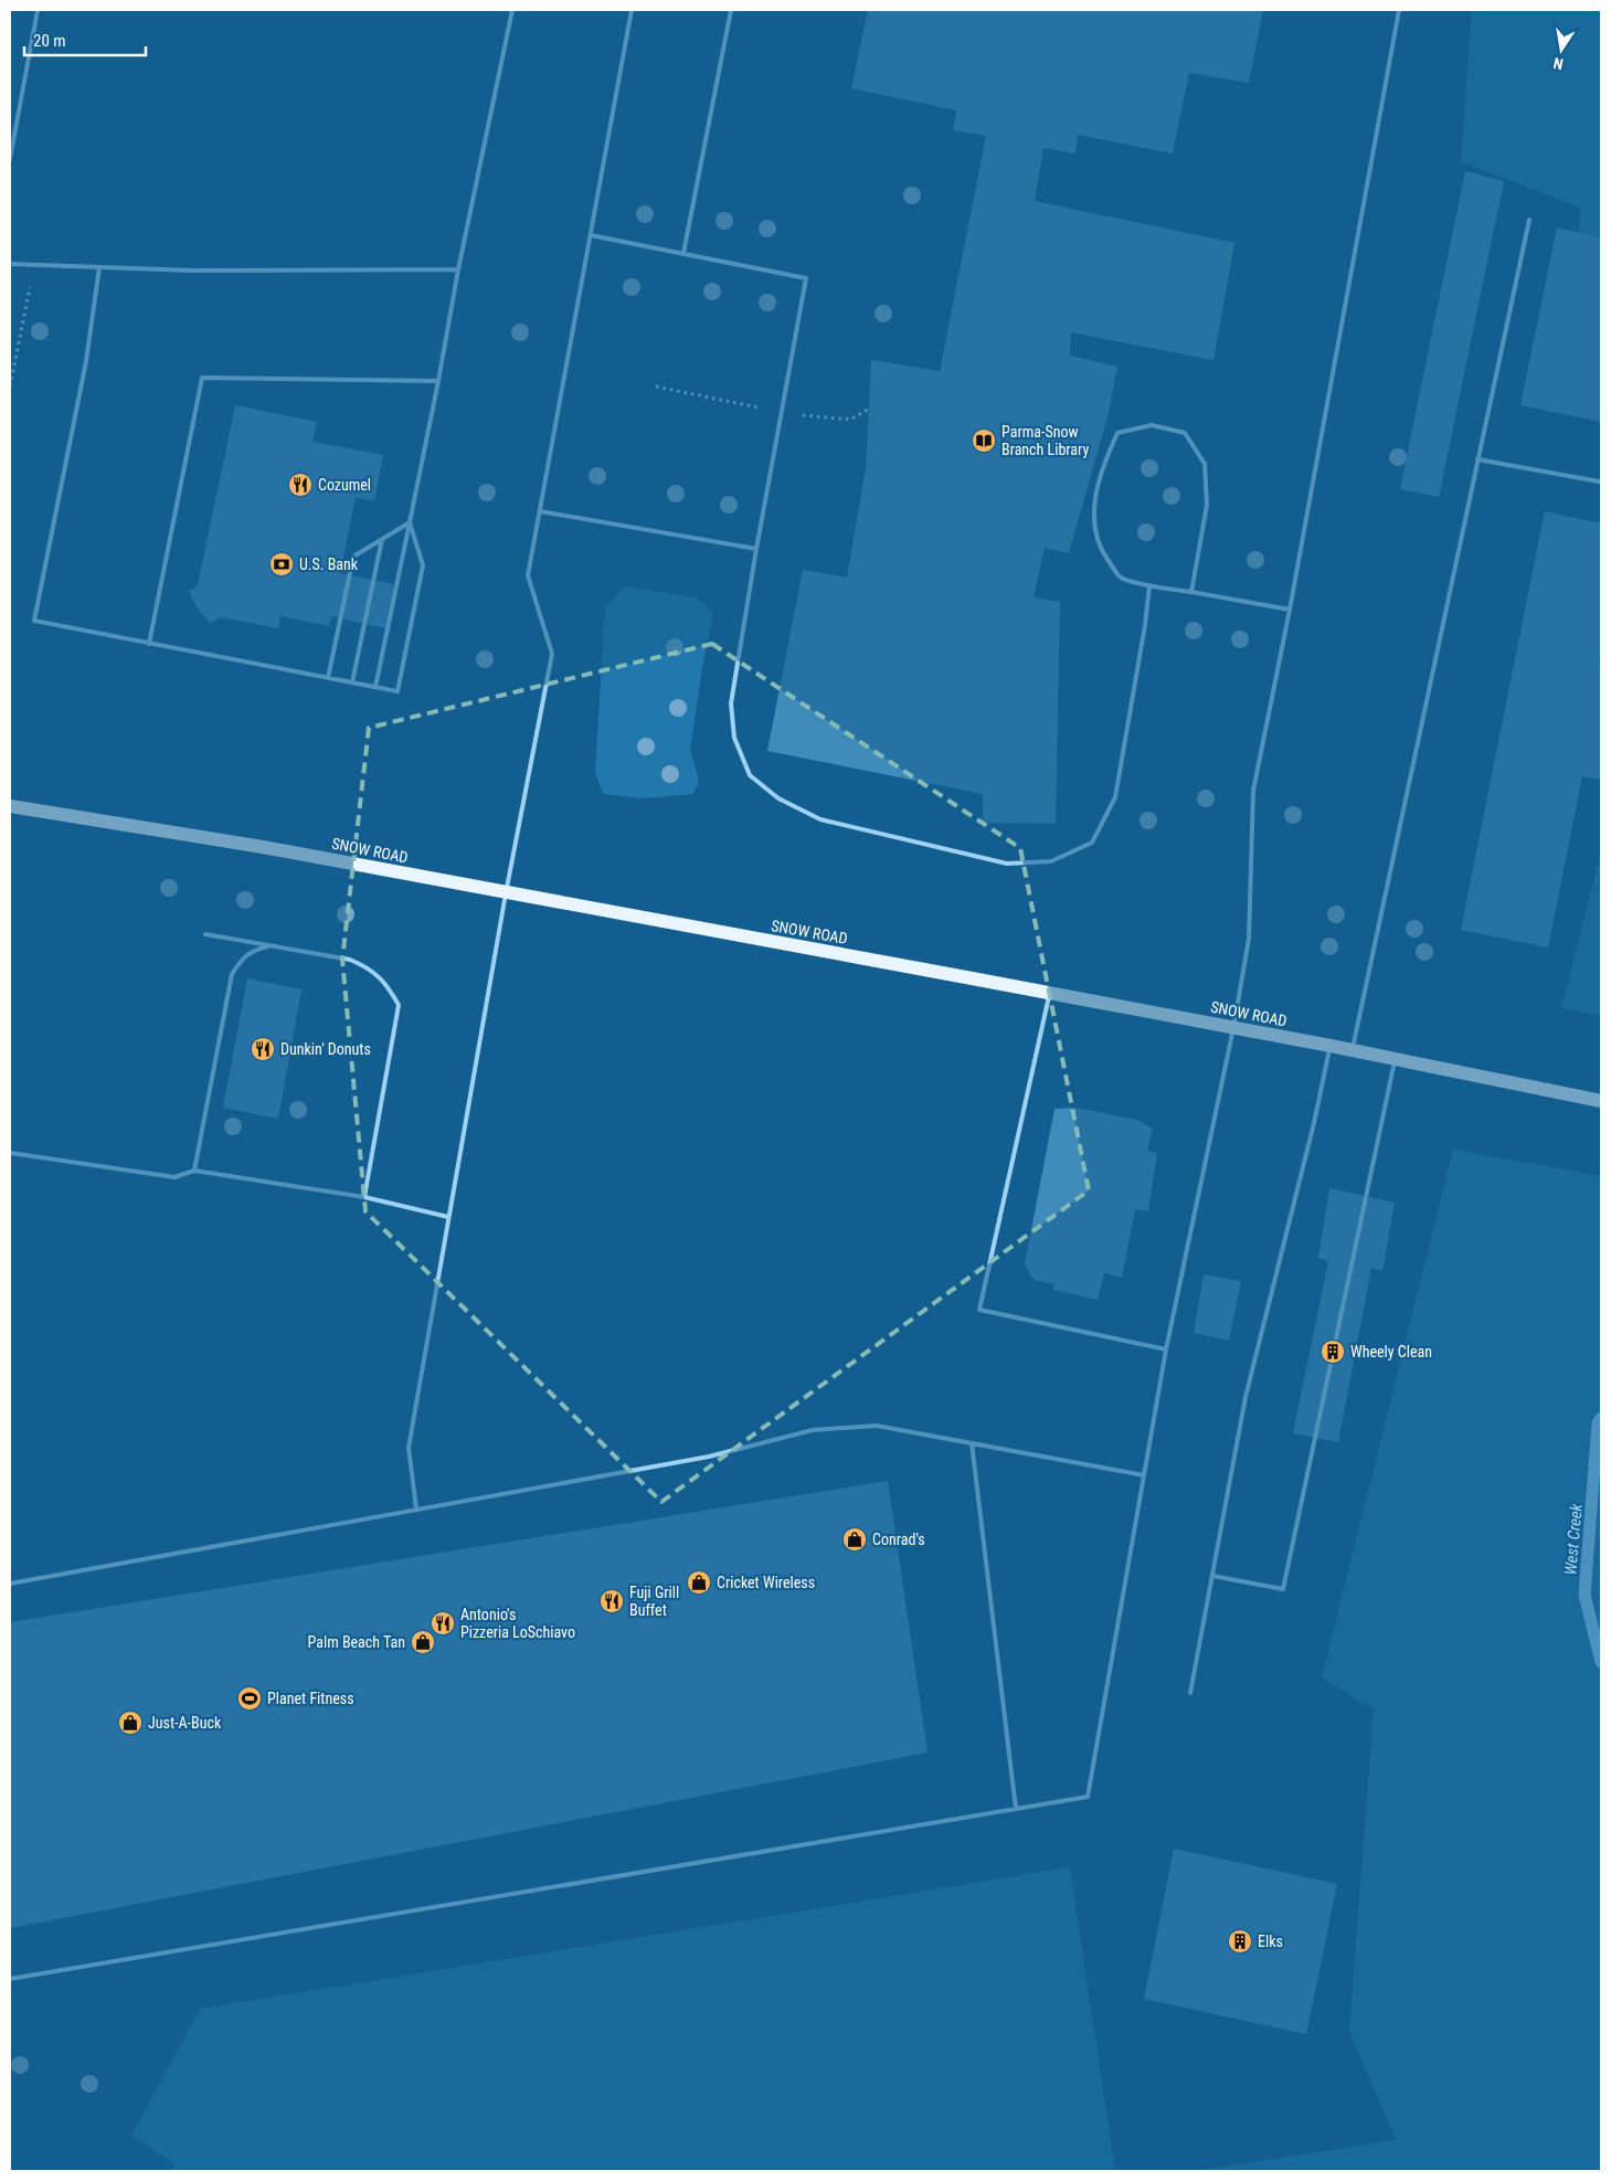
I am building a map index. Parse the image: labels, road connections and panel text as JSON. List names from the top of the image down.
{
  "streets": {
    "main road": ["SNOW ROAD"]
  },
  "water": ["West Creek"],
  "places": {
    "library": ["Parma-Snow Branch Library"],
    "restaurant": [
      "Cozumel",
      "Dunkin' Donuts",
      "Fuji Grill Buffet",
      "Antonio's Pizzeria LoSchiavo"
    ],
    "bank": ["U.S. Bank"],
    "building": ["Wheely Clean", "Elks"],
    "shop": [
      "Conrad's",
      "Cricket Wireless",
      "Palm Beach Tan",
      "Just-A-Buck"
    ],
    "sports": ["Planet Fitness"]
  },
  "scale_bar": "20 m",
  "north": "bottom"
}
